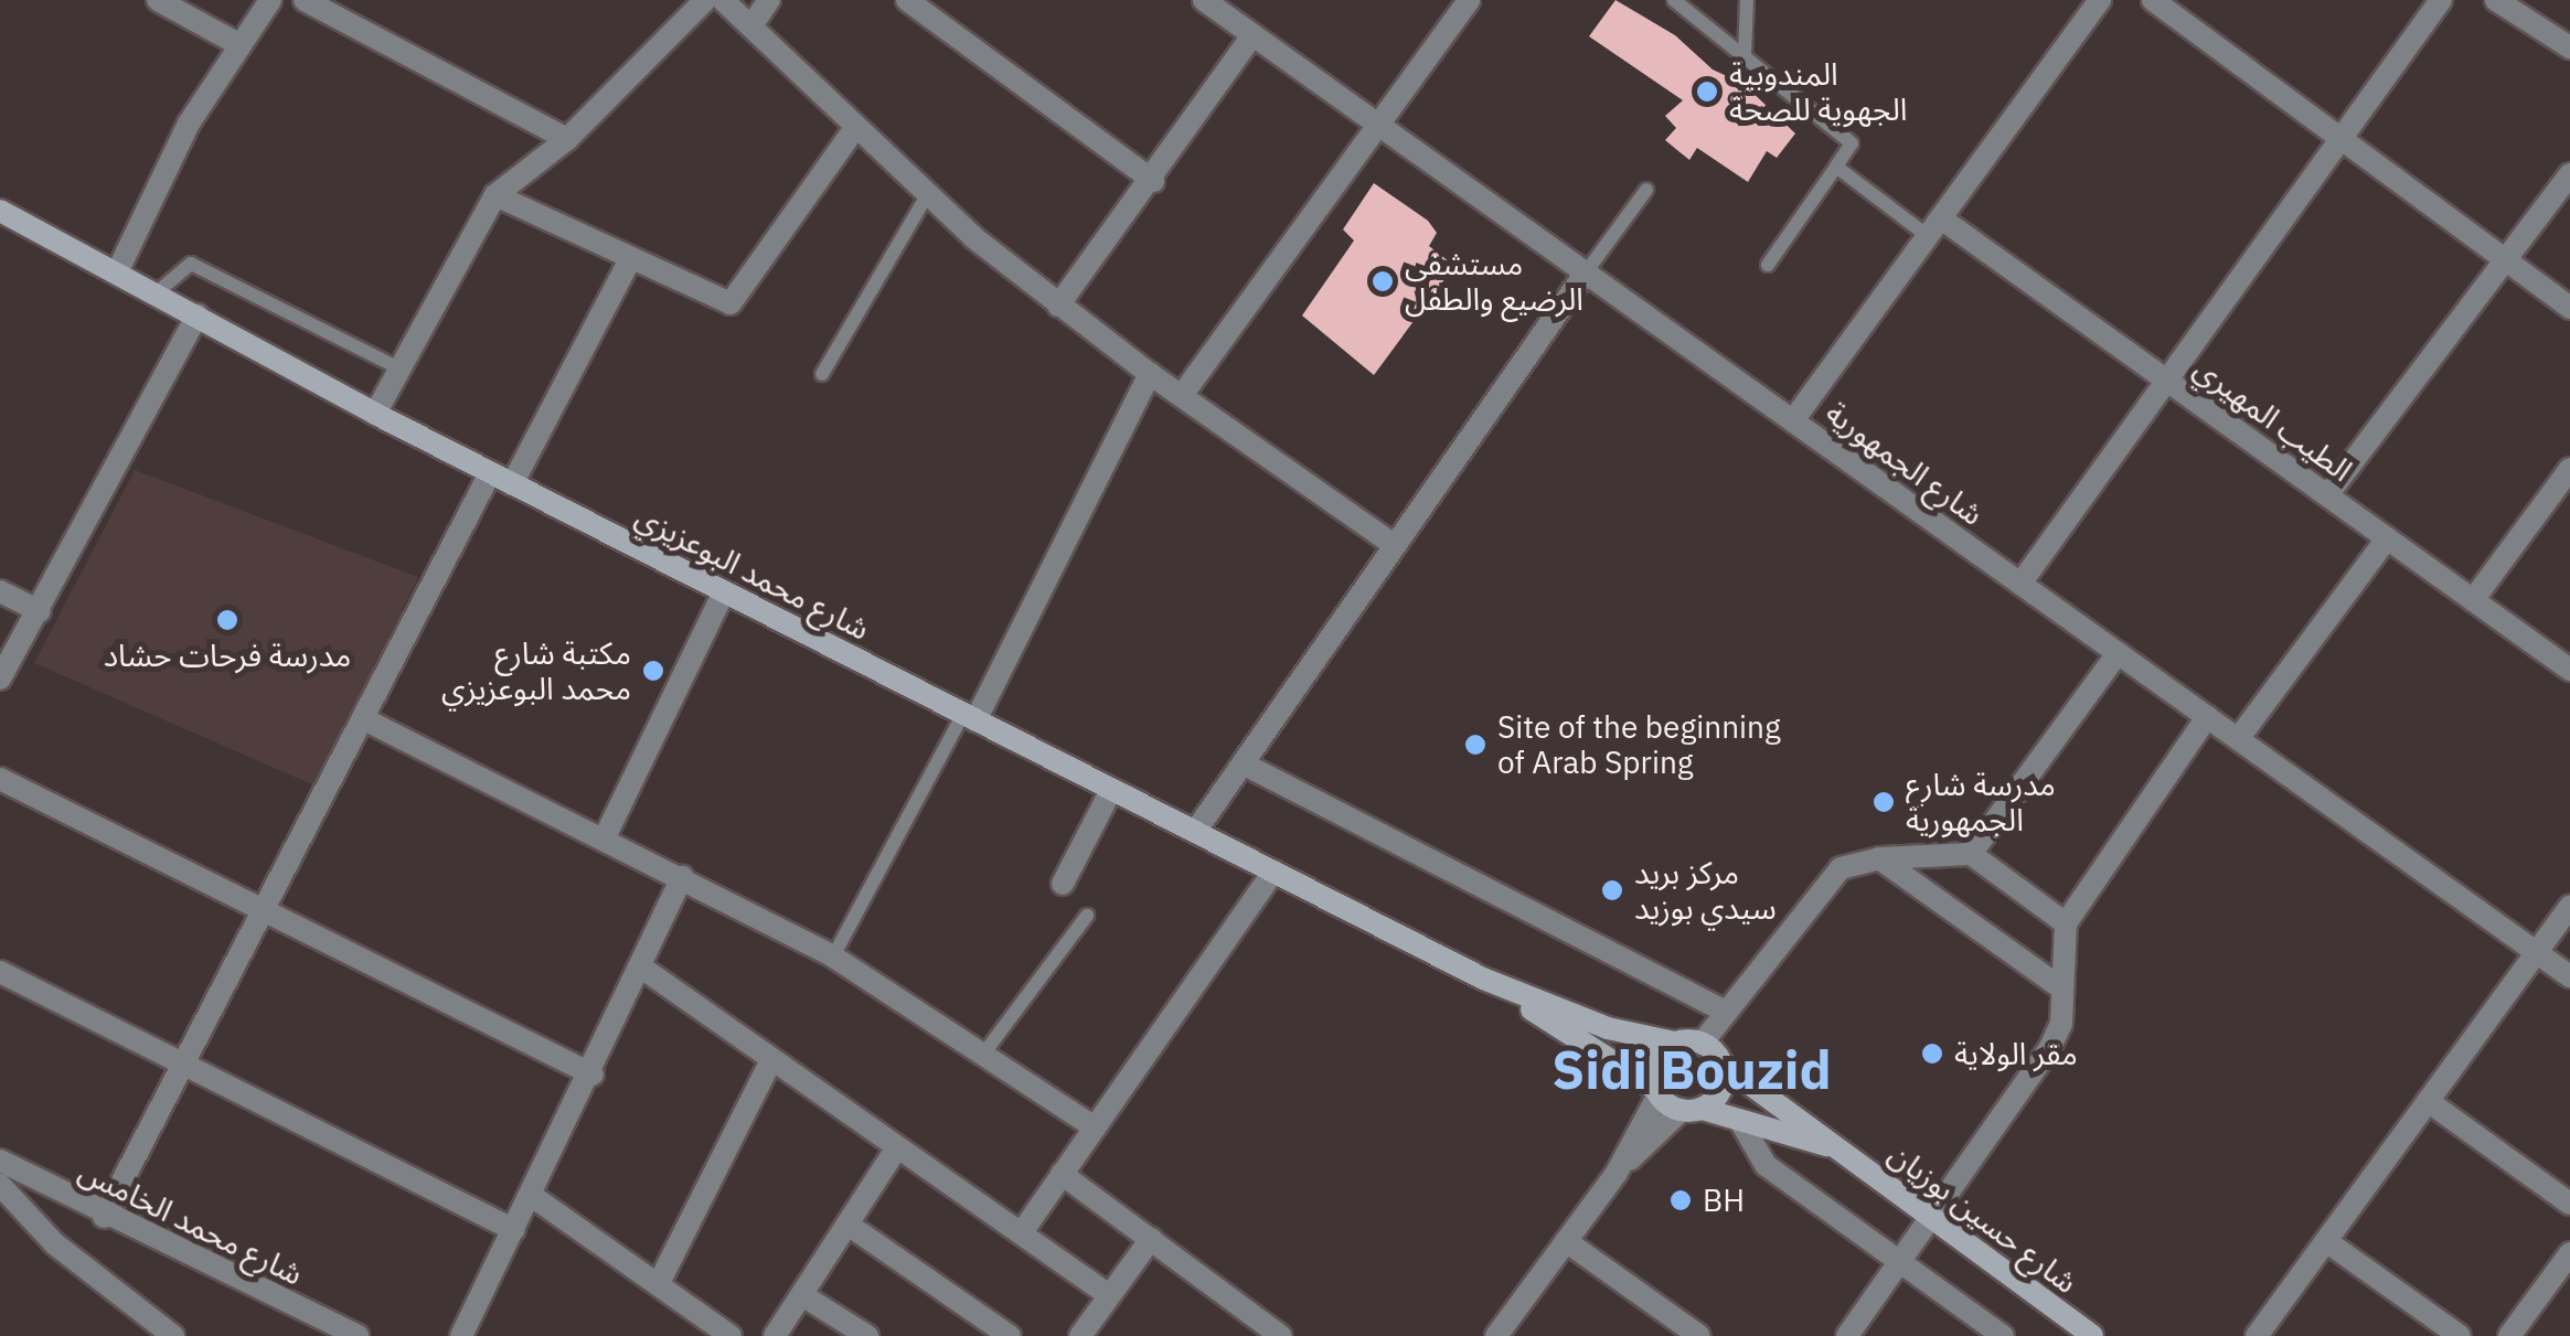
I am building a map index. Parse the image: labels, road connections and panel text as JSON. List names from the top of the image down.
{
  "streets": {
    "main road": ["شارع محمد البوعزيزي", "شارع حسين بوزيان"],
    "street": ["الطيب المهيري", "شارع الجمهورية", "شارع محمد الخامس"]
  },
  "crossings": [
    ["شارع محمد البوعزيزي", "شارع حسين بوزيان"]
  ],
  "districts": ["Sidi Bouzid"],
  "places": [
    "المندوبية الجهوية للصحة",
    "مستشفى الرضيع والطفل",
    "مدرسة فرحات حشاد",
    "مكتبة شارع محمد البوعزيزي",
    "Site of the beginning of Arab Spring",
    "مدرسة شارع الجمهورية",
    "مركز بريد سيدي بوزيد",
    "مقر الولاية",
    "BH"
  ]
}
